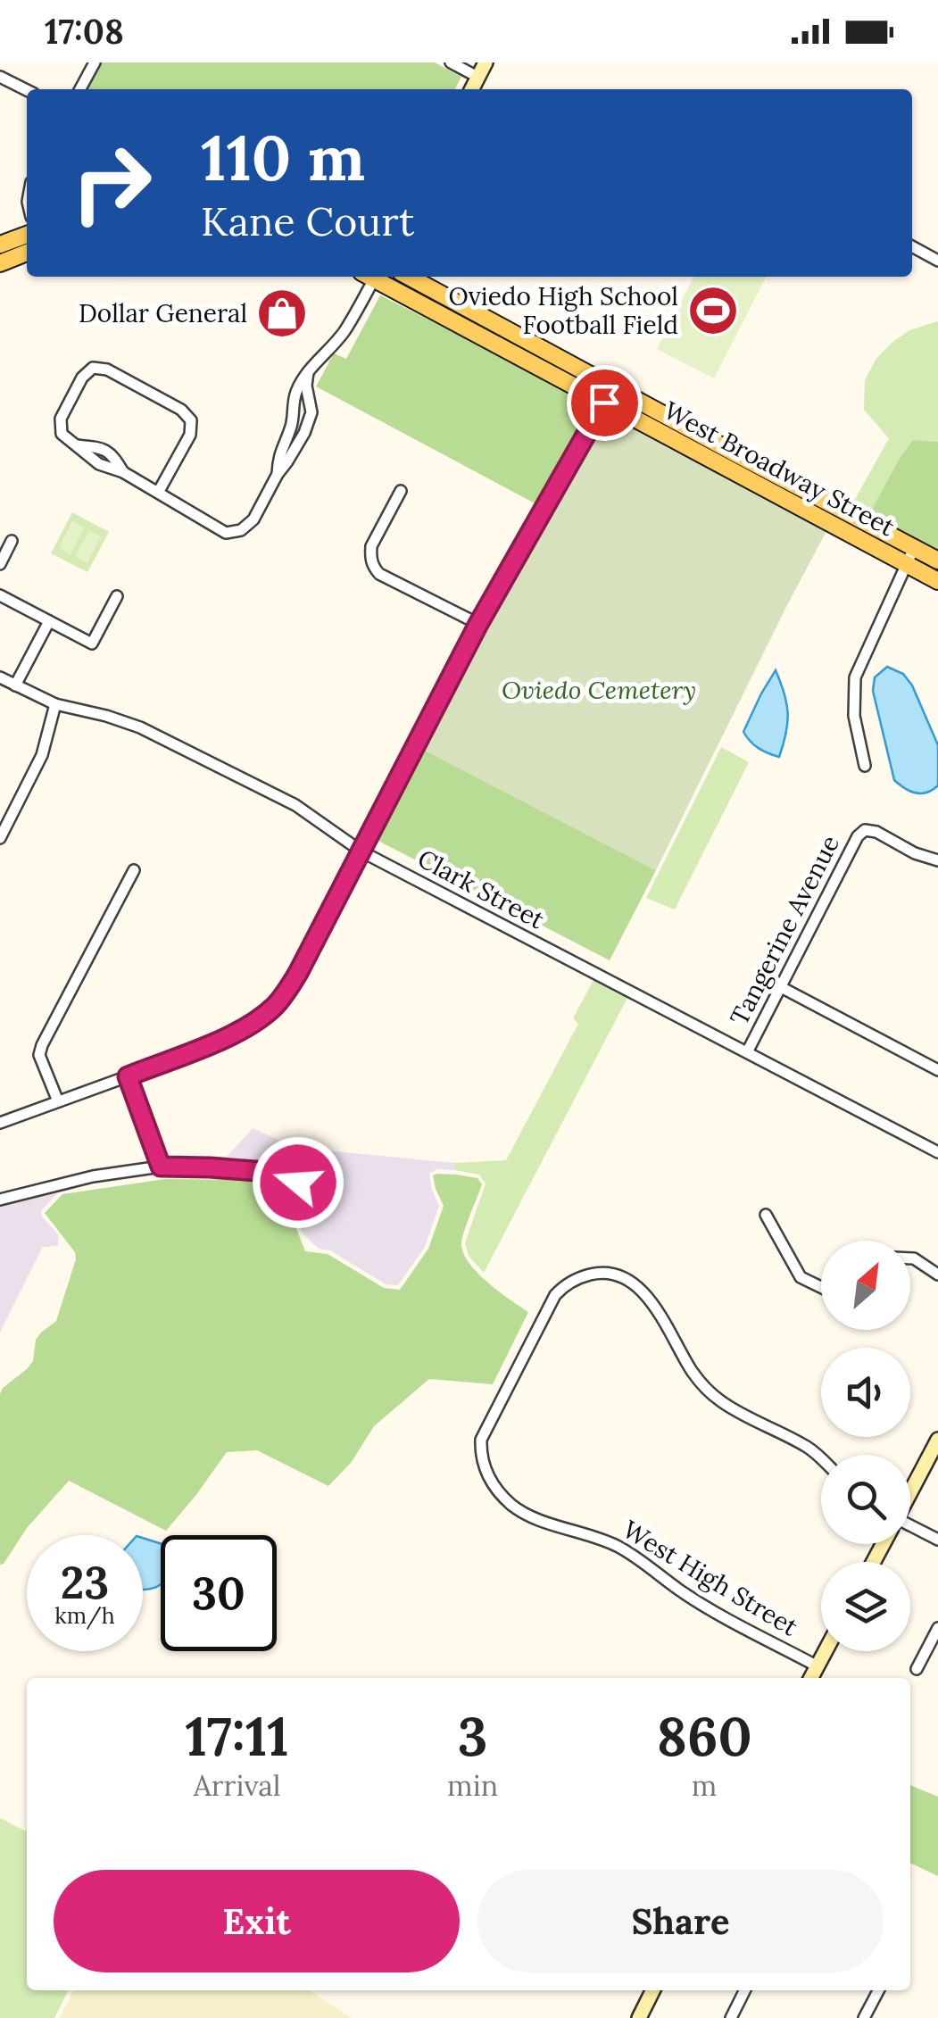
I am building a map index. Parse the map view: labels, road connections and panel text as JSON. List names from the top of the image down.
{
  "streets": {
    "main road": ["West Broadway Street"],
    "street": ["Clark Street", "Tangerine Avenue", "West High Street"]
  },
  "crossings": [
    ["Clark Street", "Tangerine Avenue"]
  ],
  "parks": ["Oviedo Cemetery"],
  "places": {
    "sports": ["Oviedo High School Football Field"],
    "shop": ["Dollar General"]
  },
  "north": "top right",
  "page": {
    "status": "17:08",
    "turn": ["110 m", "Kane Court"],
    "speed": "23 km/h",
    "limit": "30",
    "eta": [
      "17:11",
      "Arrival",
      "3",
      "min",
      "860",
      "m"
    ],
    "buttons": ["Exit", "Share"]
  }
}
